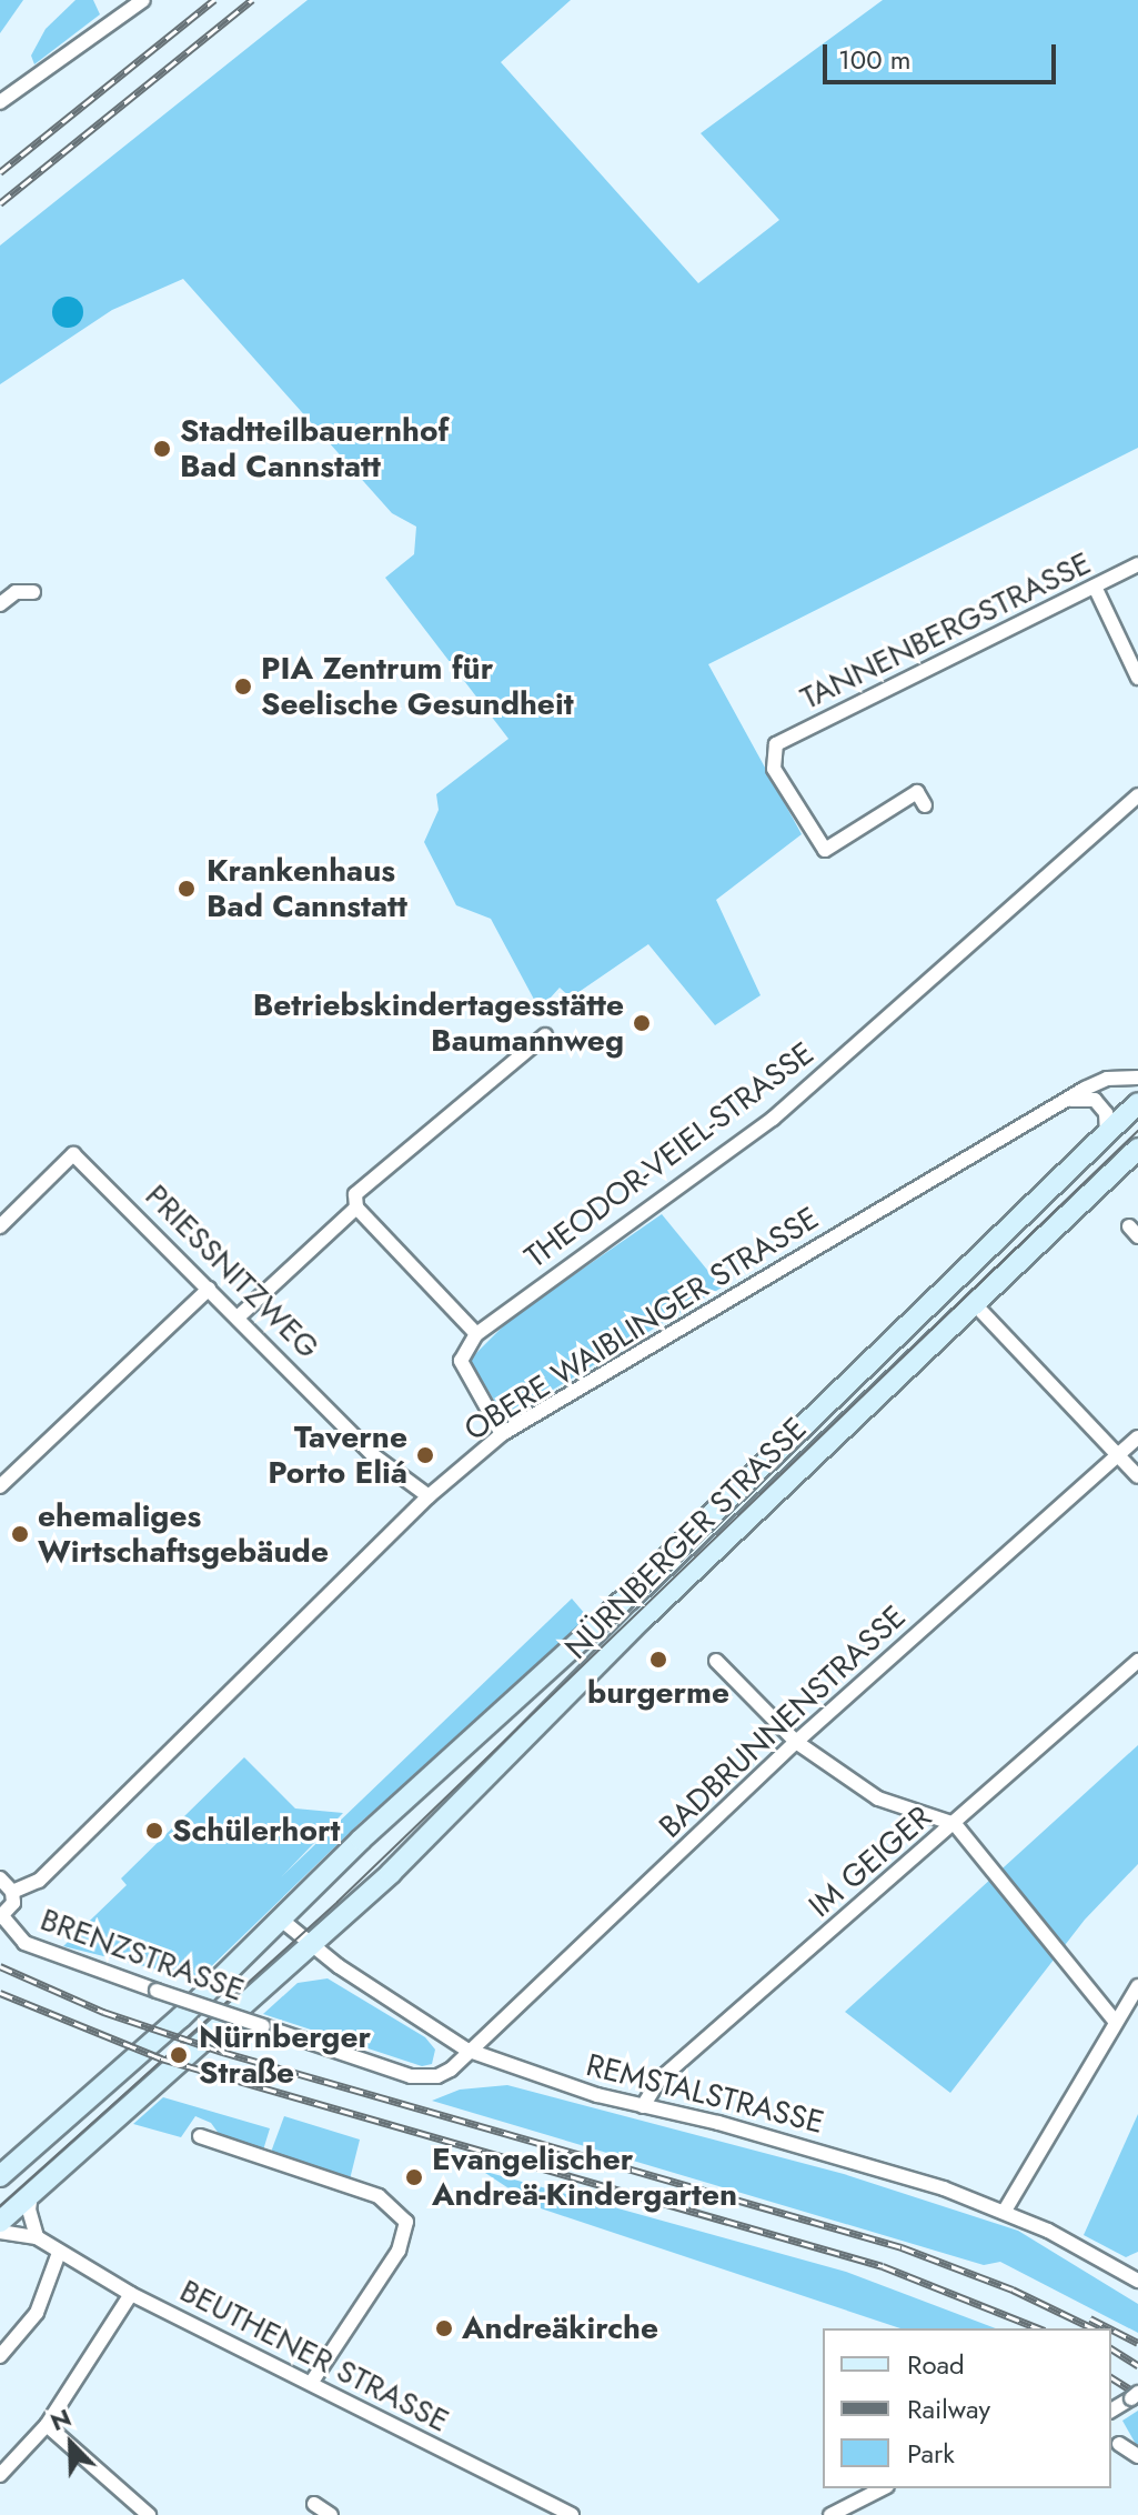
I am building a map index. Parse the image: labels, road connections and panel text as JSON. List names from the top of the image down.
{
  "streets": {
    "main road": ["NÜRNBERGER STRASSE"],
    "street": [
      "TANNENBERGSTRASSE",
      "THEODOR-VEIEL-STRASSE",
      "PRIESSNITZWEG",
      "OBERE WAIBLINGER STRASSE",
      "BADBRUNNENSTRASSE",
      "IM GEIGER",
      "BRENZSTRASSE",
      "REMSTALSTRASSE",
      "BEUTHENER STRASSE"
    ]
  },
  "crossings": [
    ["PRIESSNITZWEG", "OBERE WAIBLINGER STRASSE"],
    ["NÜRNBERGER STRASSE", "REMSTALSTRASSE"],
    ["BADBRUNNENSTRASSE", "BRENZSTRASSE"],
    ["BADBRUNNENSTRASSE", "REMSTALSTRASSE"],
    ["IM GEIGER", "REMSTALSTRASSE"],
    ["BRENZSTRASSE", "REMSTALSTRASSE"]
  ],
  "places": [
    "Stadtteilbauernhof Bad Cannstatt",
    "PIA Zentrum für Seelische Gesundheit",
    "Krankenhaus Bad Cannstatt",
    "Betriebskindertagesstätte Baumannweg",
    "Taverne Porto Eliá",
    "ehemaliges Wirtschaftsgebäude",
    "burgerme",
    "Schülerhort",
    "Nürnberger Straße",
    "Evangelischer Andreä-Kindergarten",
    "Andreäkirche"
  ],
  "legend": ["Road", "Railway", "Park"],
  "scale_bar": "100 m",
  "north": "top left"
}
